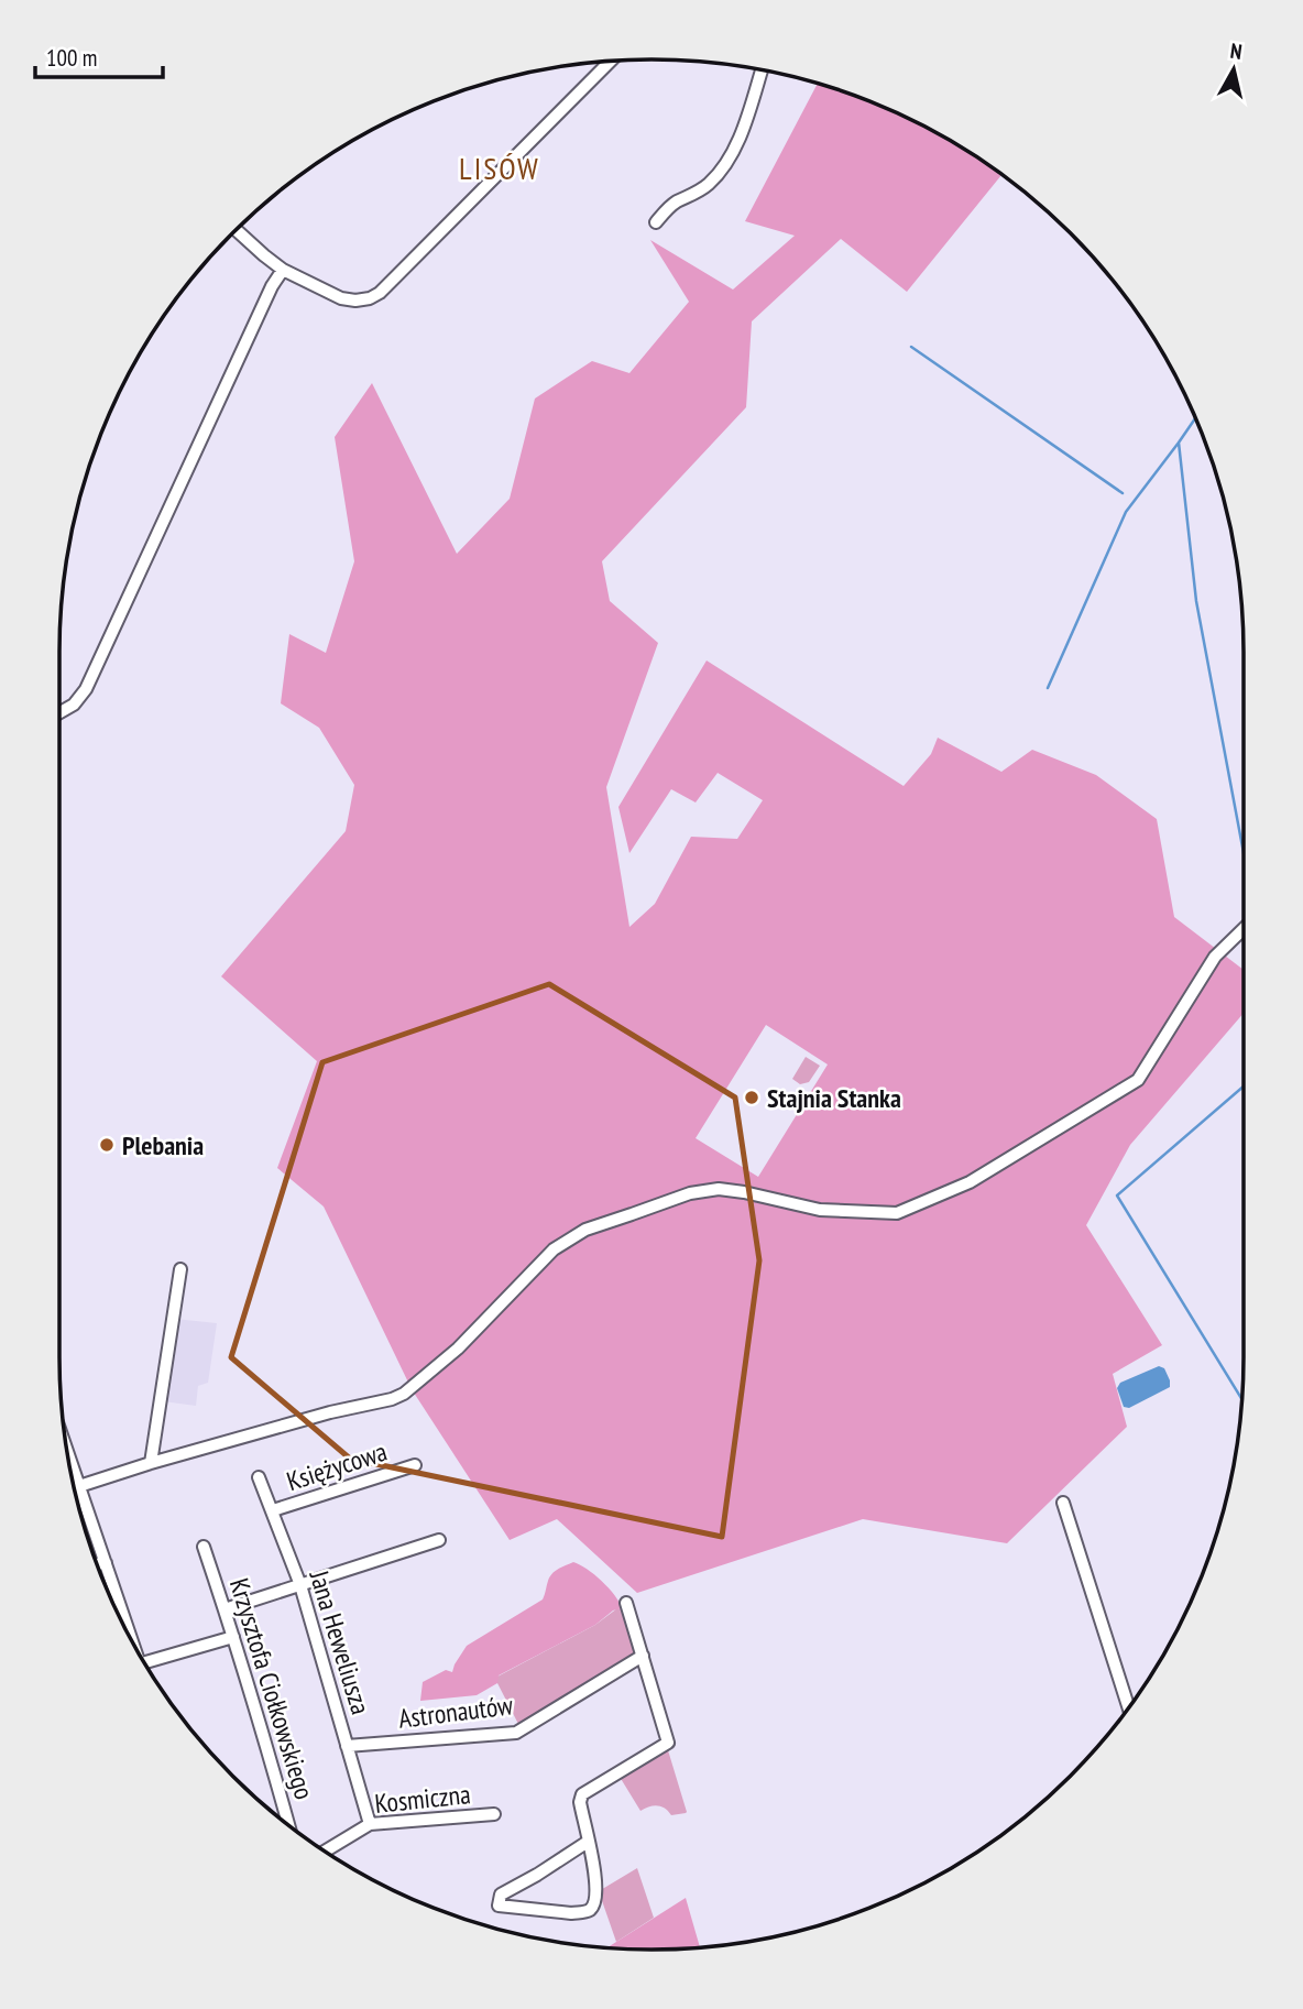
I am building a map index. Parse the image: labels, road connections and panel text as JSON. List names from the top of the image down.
{
  "streets": {
    "street": [
      "Księżycowa",
      "Jana Heweliusza",
      "Krzysztofa Ciołkowskiego",
      "Astronautów",
      "Kosmiczna"
    ]
  },
  "crossings": [
    ["Księżycowa", "Jana Heweliusza"],
    ["Jana Heweliusza", "Astronautów"],
    ["Jana Heweliusza", "Kosmiczna"]
  ],
  "districts": ["LISÓW"],
  "places": ["Stajnia Stanka", "Plebania"],
  "scale_bar": "100 m",
  "north": "top"
}
